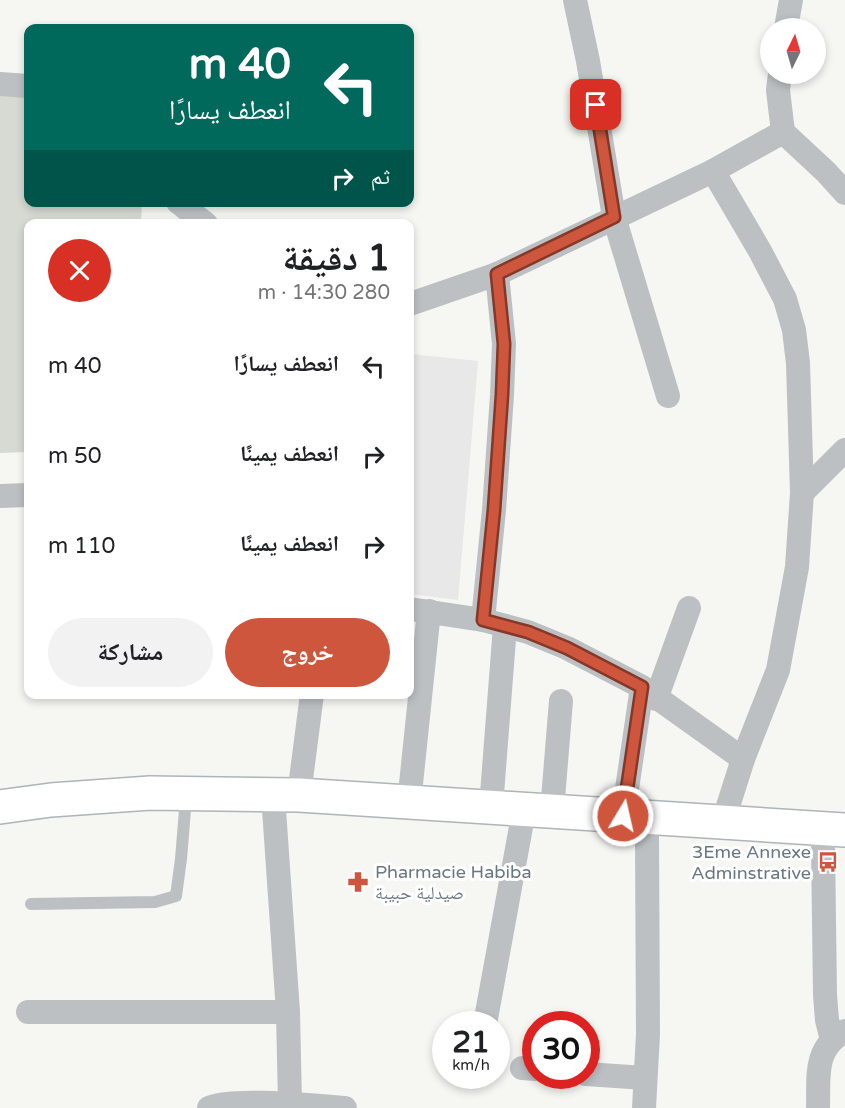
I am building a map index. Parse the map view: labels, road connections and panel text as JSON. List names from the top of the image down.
{
  "places": {
    "bus stop": ["3Eme Annexe Adminstrative"],
    "pharmacy": ["Pharmacie Habiba صيدلية حبيبة"]
  },
  "north": "top",
  "page": {
    "turn": ["40 m", "انعطف يسارًا"],
    "then": "ثم",
    "heading": ["1 دقيقة", "280 m · 14:30"],
    "list": [
      {
        "name": "انعطف يسارًا",
        "value": "40 m"
      },
      {
        "name": "انعطف يمينًا",
        "value": "50 m"
      },
      {
        "name": "انعطف يمينًا",
        "value": "110 m"
      }
    ],
    "buttons": ["خروج", "مشاركة"],
    "speed": "21 km/h",
    "limit": "30"
  }
}
